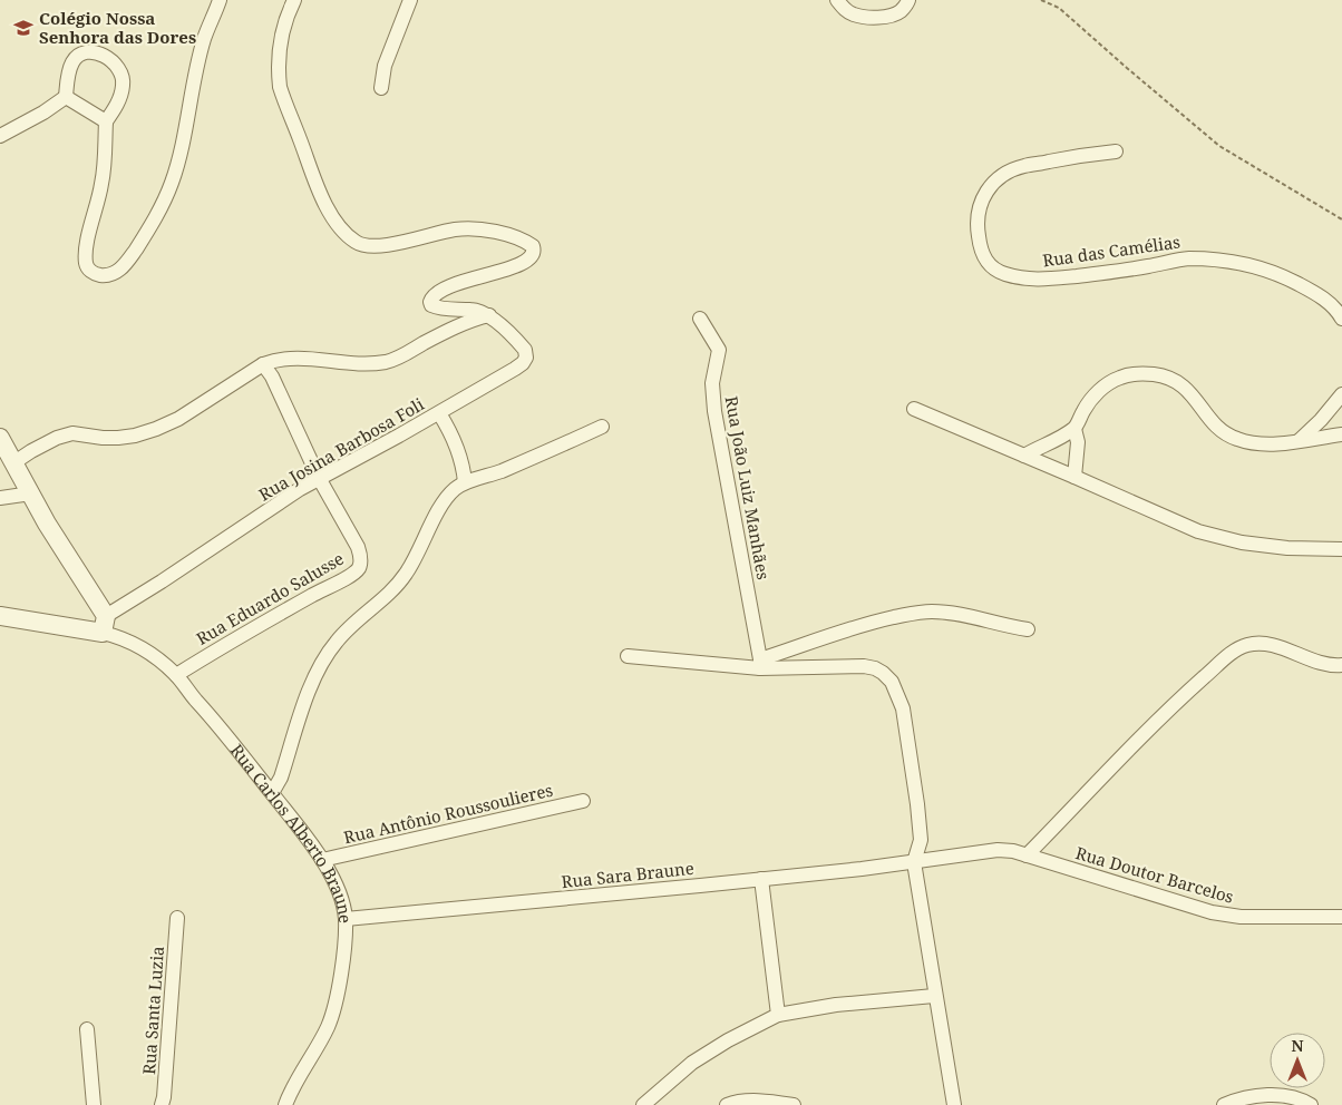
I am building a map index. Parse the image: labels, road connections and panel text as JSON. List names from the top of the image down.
{
  "streets": {
    "street": [
      "Rua das Camélias",
      "Rua Josina Barbosa Foli",
      "Rua João Luiz Manhães",
      "Rua Eduardo Salusse",
      "Rua Antônio Roussoulieres",
      "Rua Carlos Alberto Braune",
      "Rua Sara Braune",
      "Rua Doutor Barcelos",
      "Rua Santa Luzia"
    ]
  },
  "crossings": [
    ["Rua Josina Barbosa Foli", "Rua Eduardo Salusse"],
    ["Rua Josina Barbosa Foli", "Rua Carlos Alberto Braune"],
    ["Rua Eduardo Salusse", "Rua Carlos Alberto Braune"],
    ["Rua Antônio Roussoulieres", "Rua Carlos Alberto Braune"],
    ["Rua Carlos Alberto Braune", "Rua Sara Braune"],
    ["Rua Sara Braune", "Rua Doutor Barcelos"]
  ],
  "places": {
    "school or university": ["Colégio Nossa Senhora das Dores"]
  },
  "north": "top"
}
